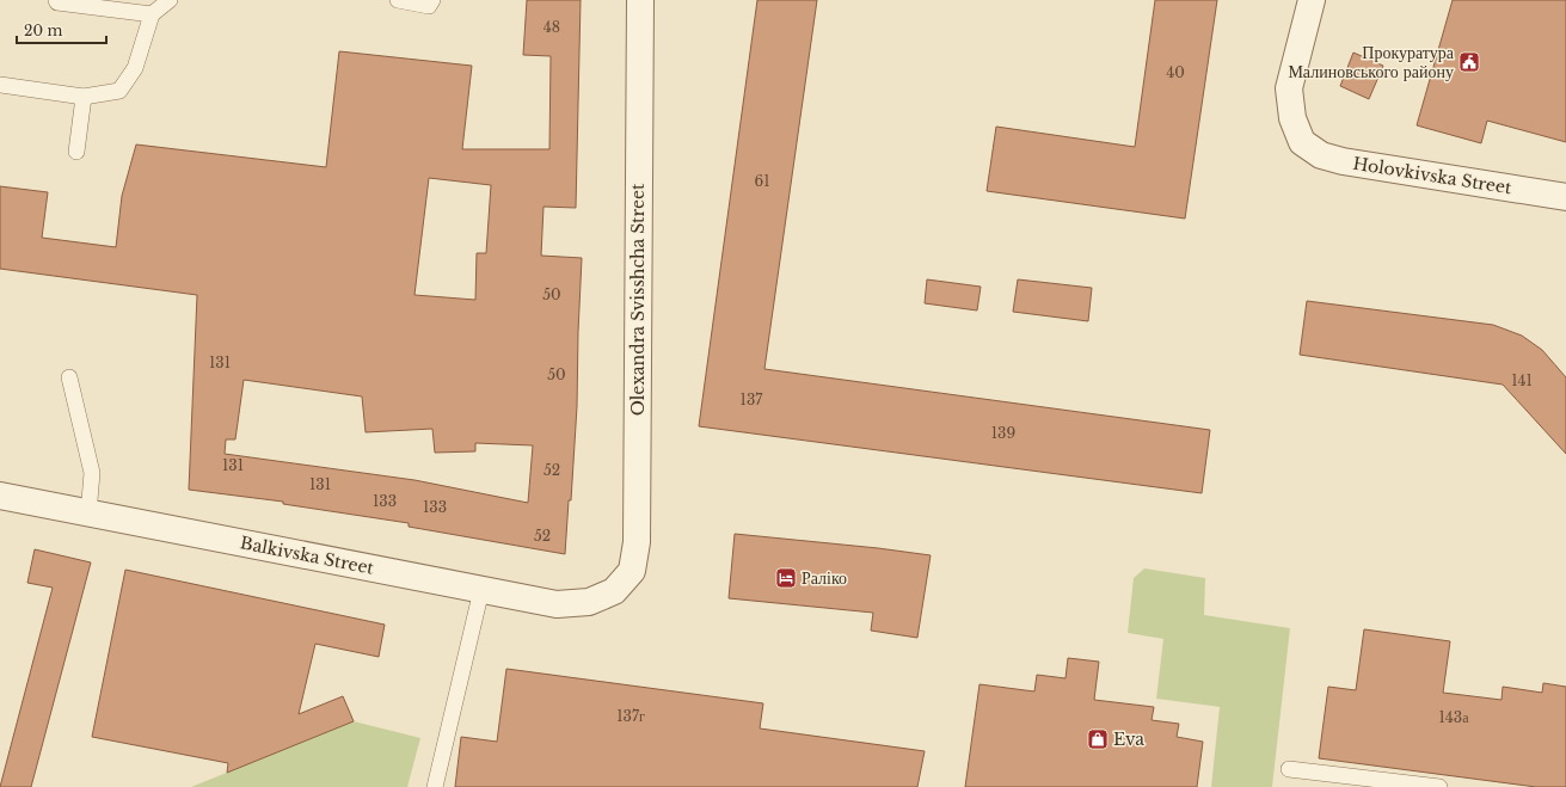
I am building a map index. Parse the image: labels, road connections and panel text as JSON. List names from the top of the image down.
{
  "streets": {
    "street": ["Holovkivska Street", "Olexandra Svisshcha Street", "Balkivska Street"]
  },
  "crossings": [
    ["Olexandra Svisshcha Street", "Balkivska Street"]
  ],
  "places": {
    "public building": ["Прокуратура Малиновського району"],
    "hotel": ["Раліко"],
    "shop": ["Eva"]
  },
  "house_numbers": [
    "48",
    "40",
    "61",
    "50",
    "131",
    "50",
    "141",
    "137",
    "139",
    "131",
    "52",
    "131",
    "133",
    "133",
    "52",
    "137г",
    "143а"
  ],
  "scale_bar": "20 m"
}
